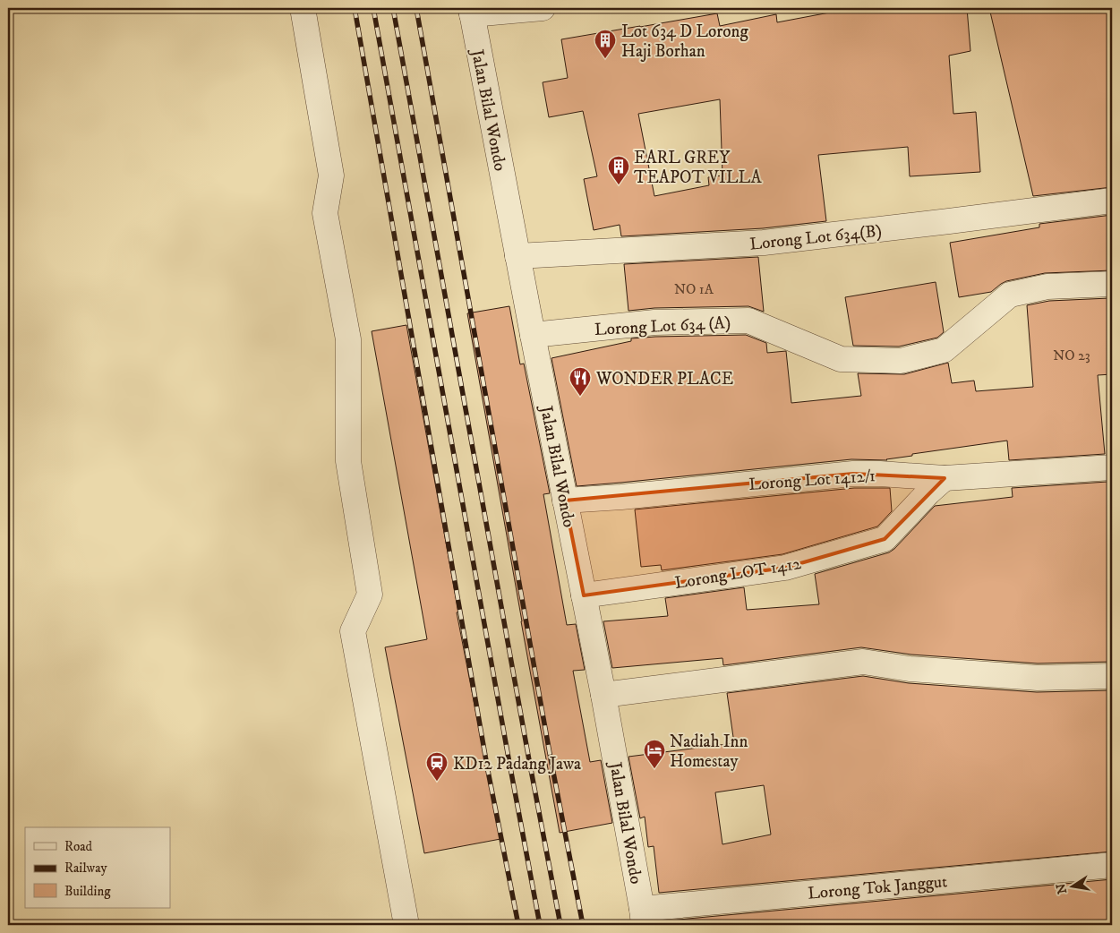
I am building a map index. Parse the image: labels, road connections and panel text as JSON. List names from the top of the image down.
{
  "streets": {
    "street": [
      "Jalan Bilal Wondo",
      "Lorong Lot 634(B)",
      "Lorong Lot 634 (A)",
      "Lorong Lot 1412/1",
      "Lorong LOT 1412",
      "Lorong Tok Janggut"
    ]
  },
  "crossings": [
    ["Jalan Bilal Wondo", "Lorong Lot 634(B)"],
    ["Jalan Bilal Wondo", "Lorong Lot 634 (A)"],
    ["Jalan Bilal Wondo", "Lorong Lot 1412/1"],
    ["Jalan Bilal Wondo", "Lorong LOT 1412"],
    ["Jalan Bilal Wondo", "Lorong Tok Janggut"],
    ["Lorong Lot 1412/1", "Lorong LOT 1412"]
  ],
  "places": {
    "building": ["Lot 634 D Lorong Haji Borhan", "EARL GREY TEAPOT VILLA"],
    "restaurant": ["WONDER PLACE"],
    "hotel": ["Nadiah Inn Homestay"],
    "station": ["KD12 Padang Jawa"]
  },
  "house_numbers": ["NO 1A", "NO 23"],
  "legend": ["Road", "Railway", "Building"],
  "north": "left"
}
